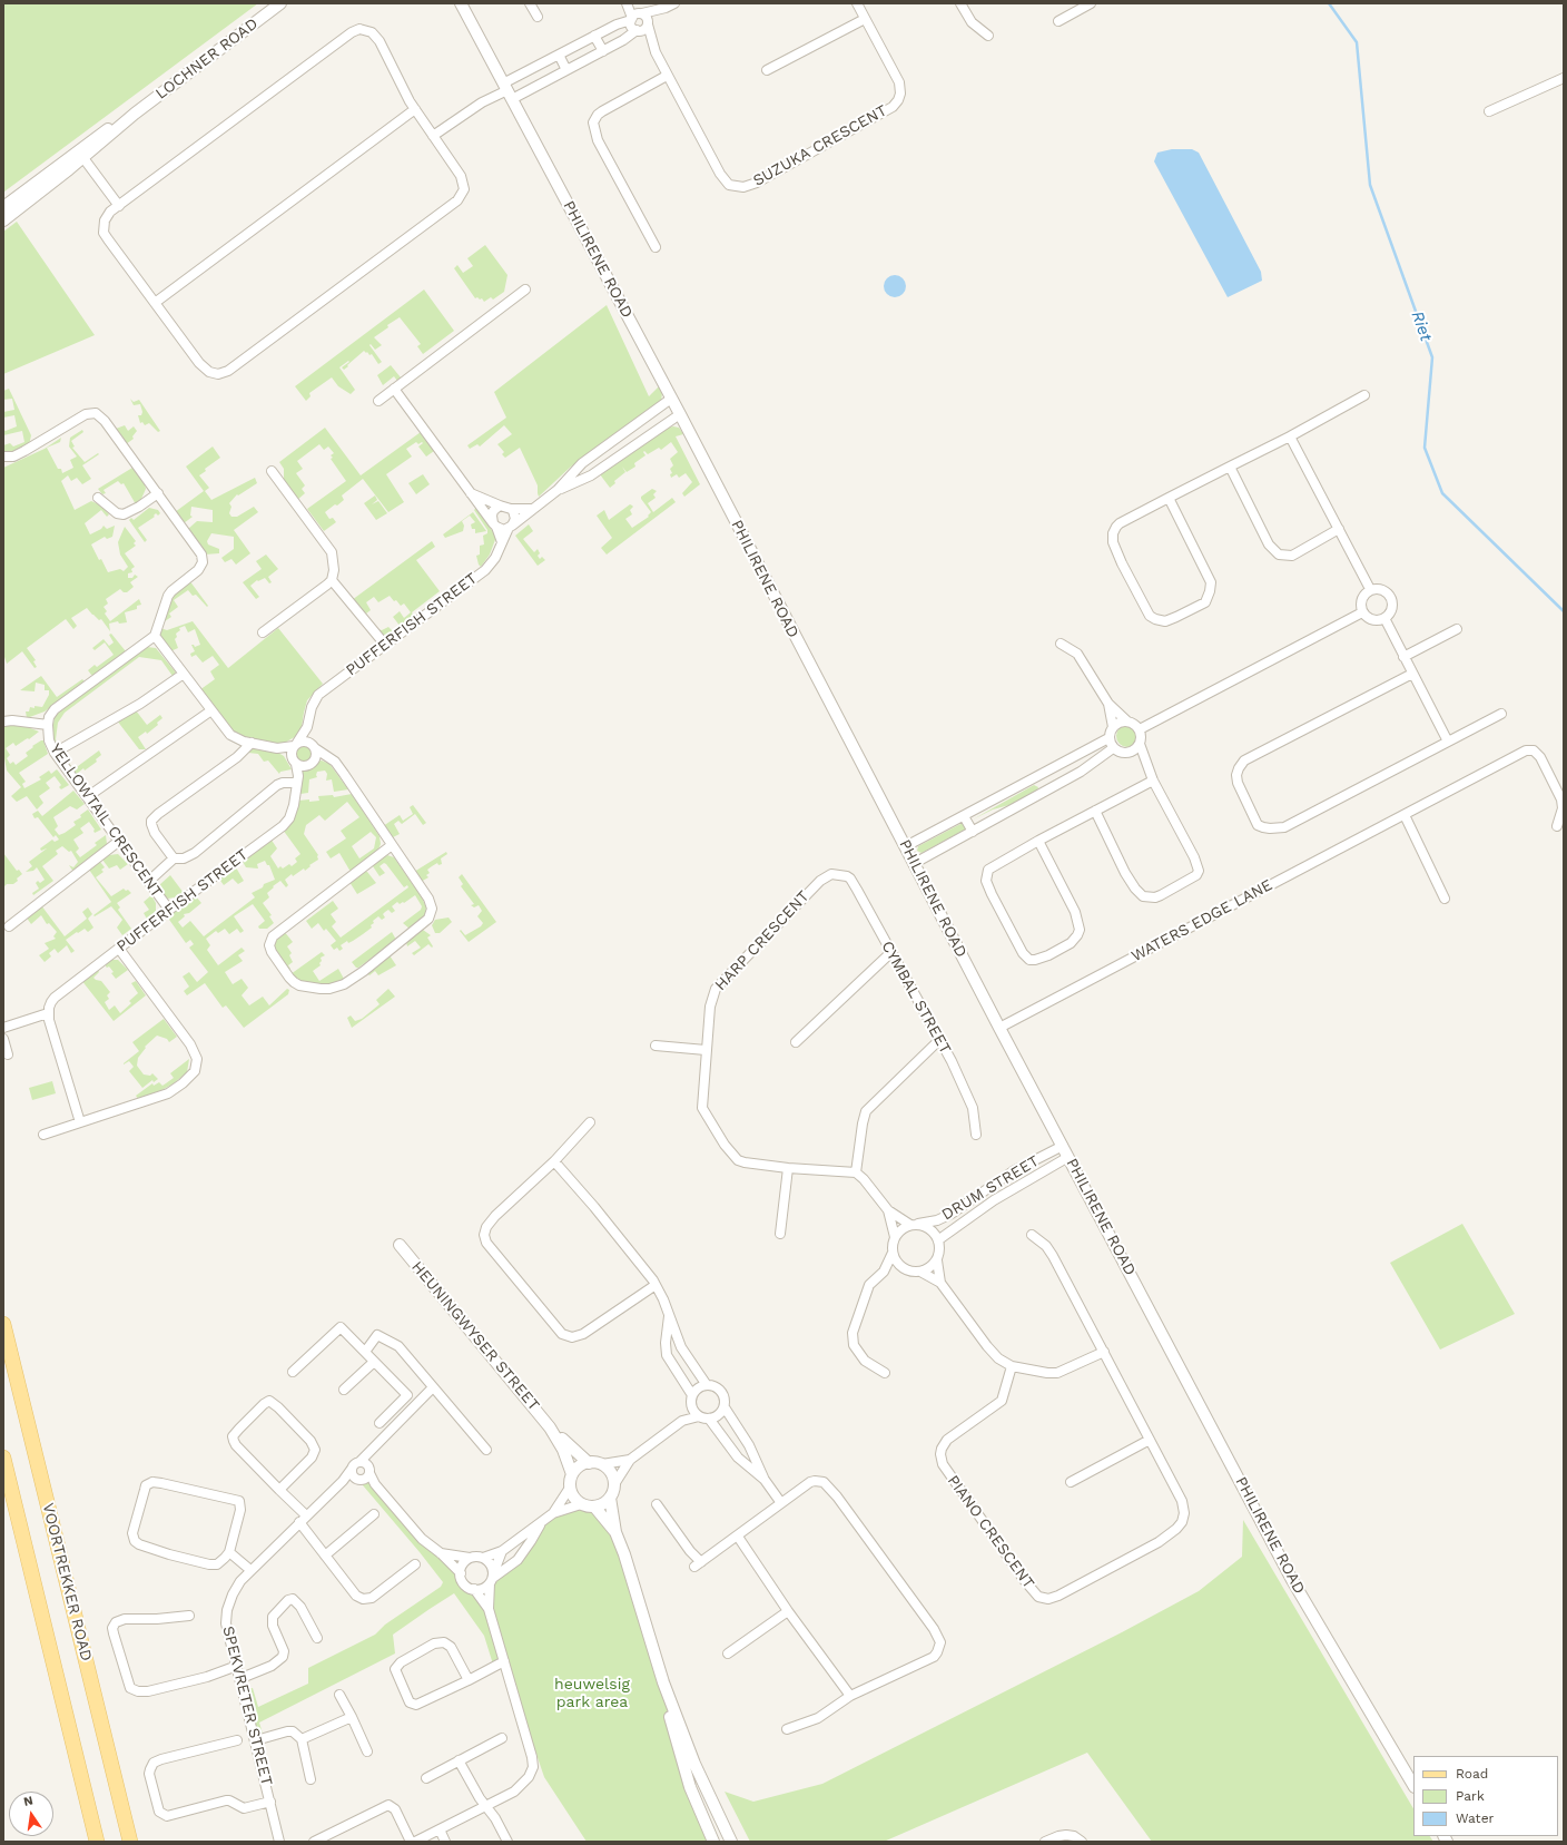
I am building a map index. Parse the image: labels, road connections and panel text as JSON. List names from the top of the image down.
{
  "streets": {
    "main road": ["VOORTREKKER ROAD"],
    "street": [
      "LOCHNER ROAD",
      "SUZUKA CRESCENT",
      "PHILIRENE ROAD",
      "PUFFERFISH STREET",
      "YELLOWTAIL CRESCENT",
      "WATERS EDGE LANE",
      "HARP CRESCENT",
      "CYMBAL STREET",
      "DRUM STREET",
      "HEUNINGWYSER STREET",
      "PIANO CRESCENT",
      "SPEKVRETER STREET"
    ]
  },
  "crossings": [
    ["PHILIRENE ROAD", "PUFFERFISH STREET"],
    ["PHILIRENE ROAD", "WATERS EDGE LANE"],
    ["PHILIRENE ROAD", "DRUM STREET"],
    ["PUFFERFISH STREET", "YELLOWTAIL CRESCENT"],
    ["HARP CRESCENT", "CYMBAL STREET"]
  ],
  "water": ["Riet"],
  "parks": ["heuwelsig park area"],
  "legend": ["Road", "Park", "Water"],
  "north": "top"
}
